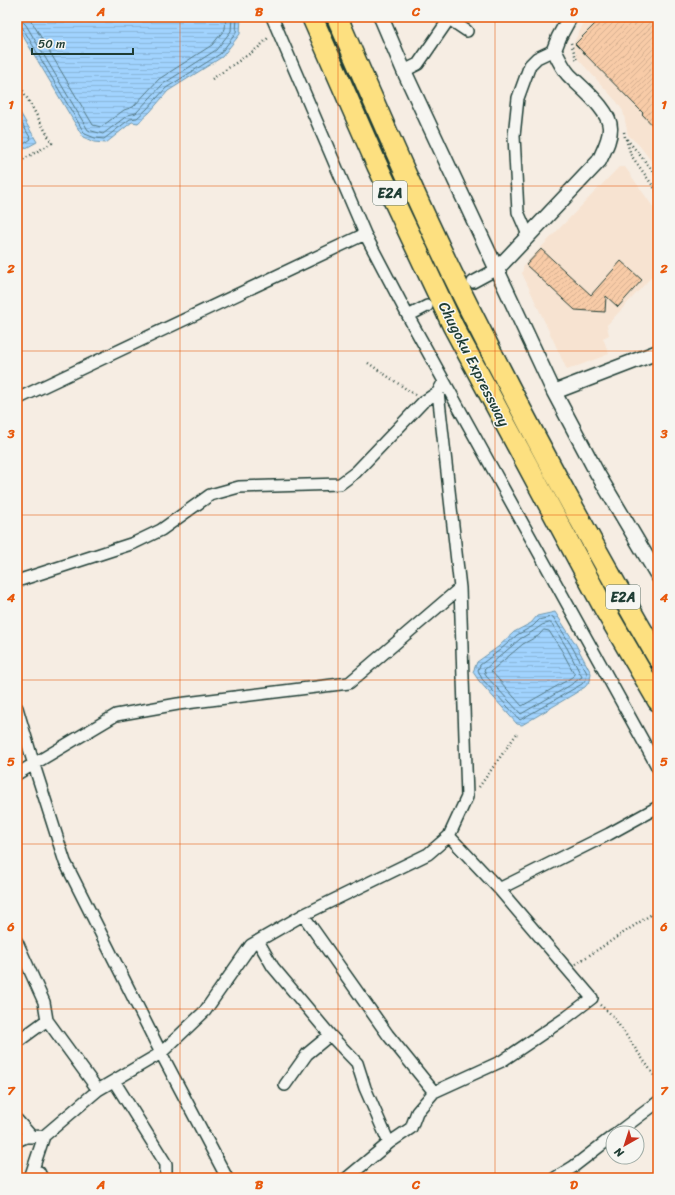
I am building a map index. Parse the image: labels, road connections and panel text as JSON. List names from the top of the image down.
{
  "streets": {
    "highway": ["E2A", "Chugoku Expressway"]
  },
  "scale_bar": "50 m",
  "north": "bottom left",
  "grid": {
    "columns": [
      "A",
      "B",
      "C",
      "D"
    ],
    "rows": [
      "1",
      "2",
      "3",
      "4",
      "5",
      "6",
      "7"
    ]
  }
}
